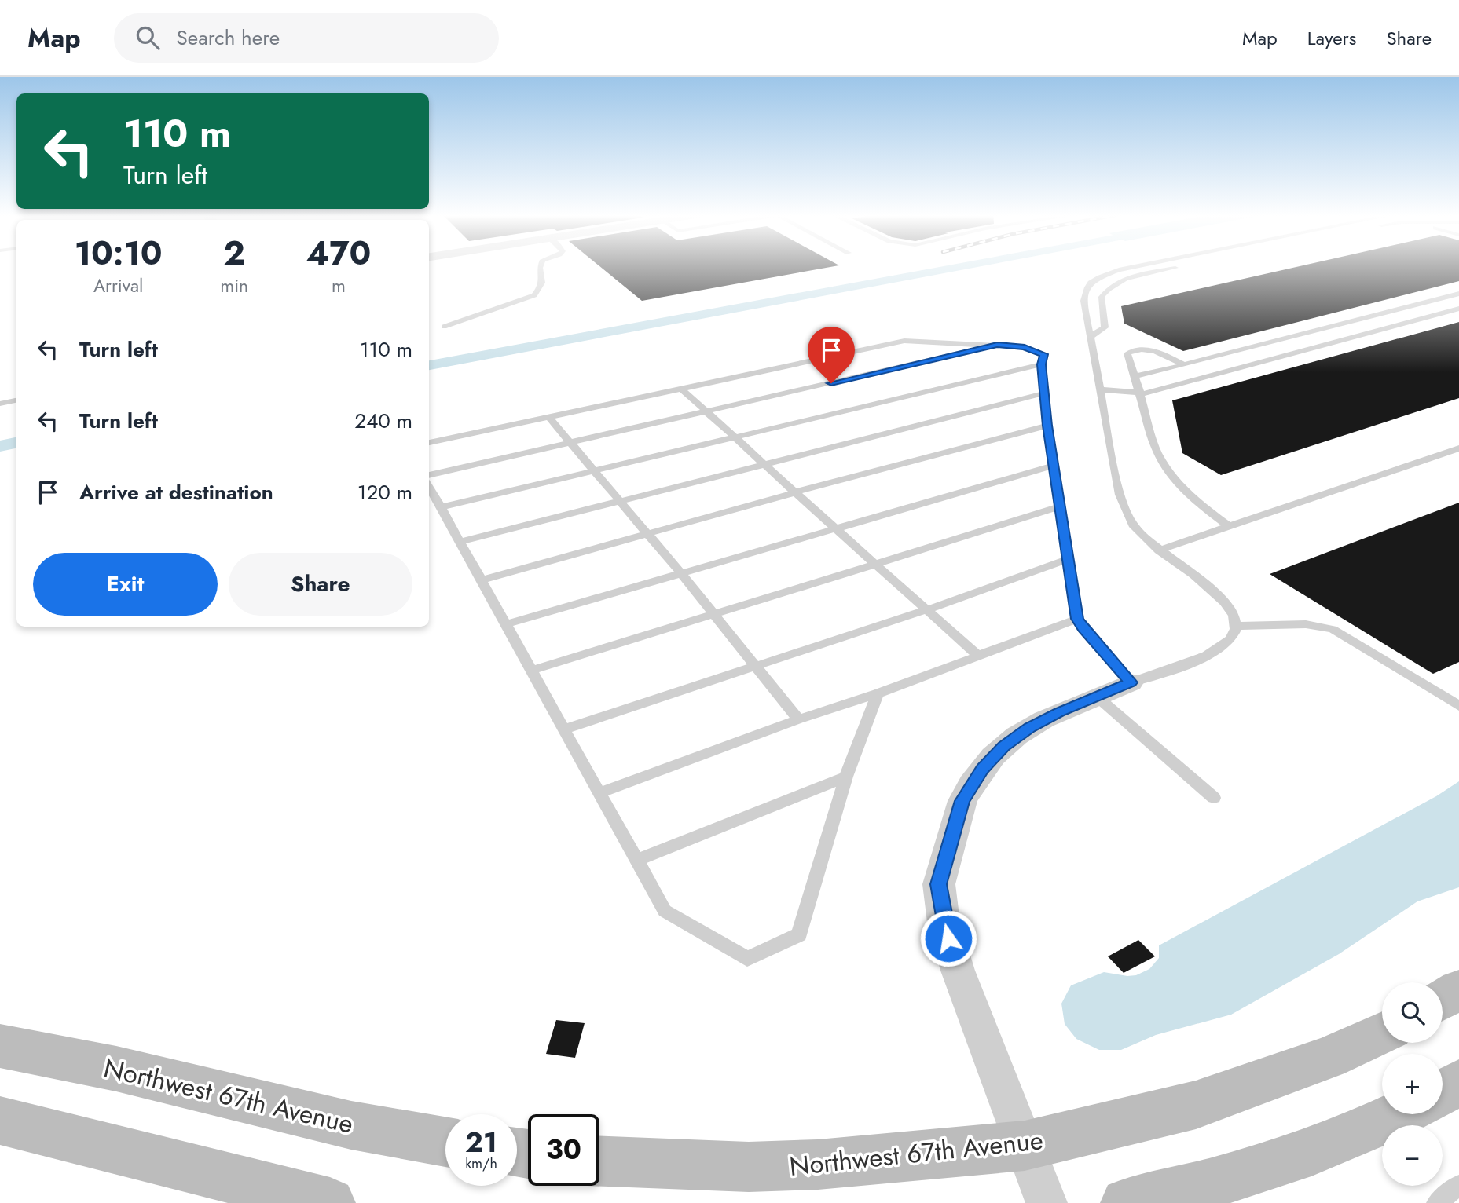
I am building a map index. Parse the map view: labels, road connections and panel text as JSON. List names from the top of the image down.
{
  "streets": {
    "street": ["Northwest 67th Avenue"]
  },
  "page": {
    "header": "Map",
    "search": "Search here",
    "nav": ["Map", "Layers", "Share"],
    "turn": ["110 m", "Turn left"],
    "eta": [
      "10:10",
      "Arrival",
      "2",
      "min",
      "470",
      "m"
    ],
    "list": [
      {
        "name": "Turn left",
        "value": "110 m"
      },
      {
        "name": "Turn left",
        "value": "240 m"
      },
      {
        "name": "Arrive at destination",
        "value": "120 m"
      }
    ],
    "buttons": ["Exit", "Share"],
    "map_buttons": ["+", "−"],
    "speed": "21 km/h",
    "limit": "30"
  }
}
